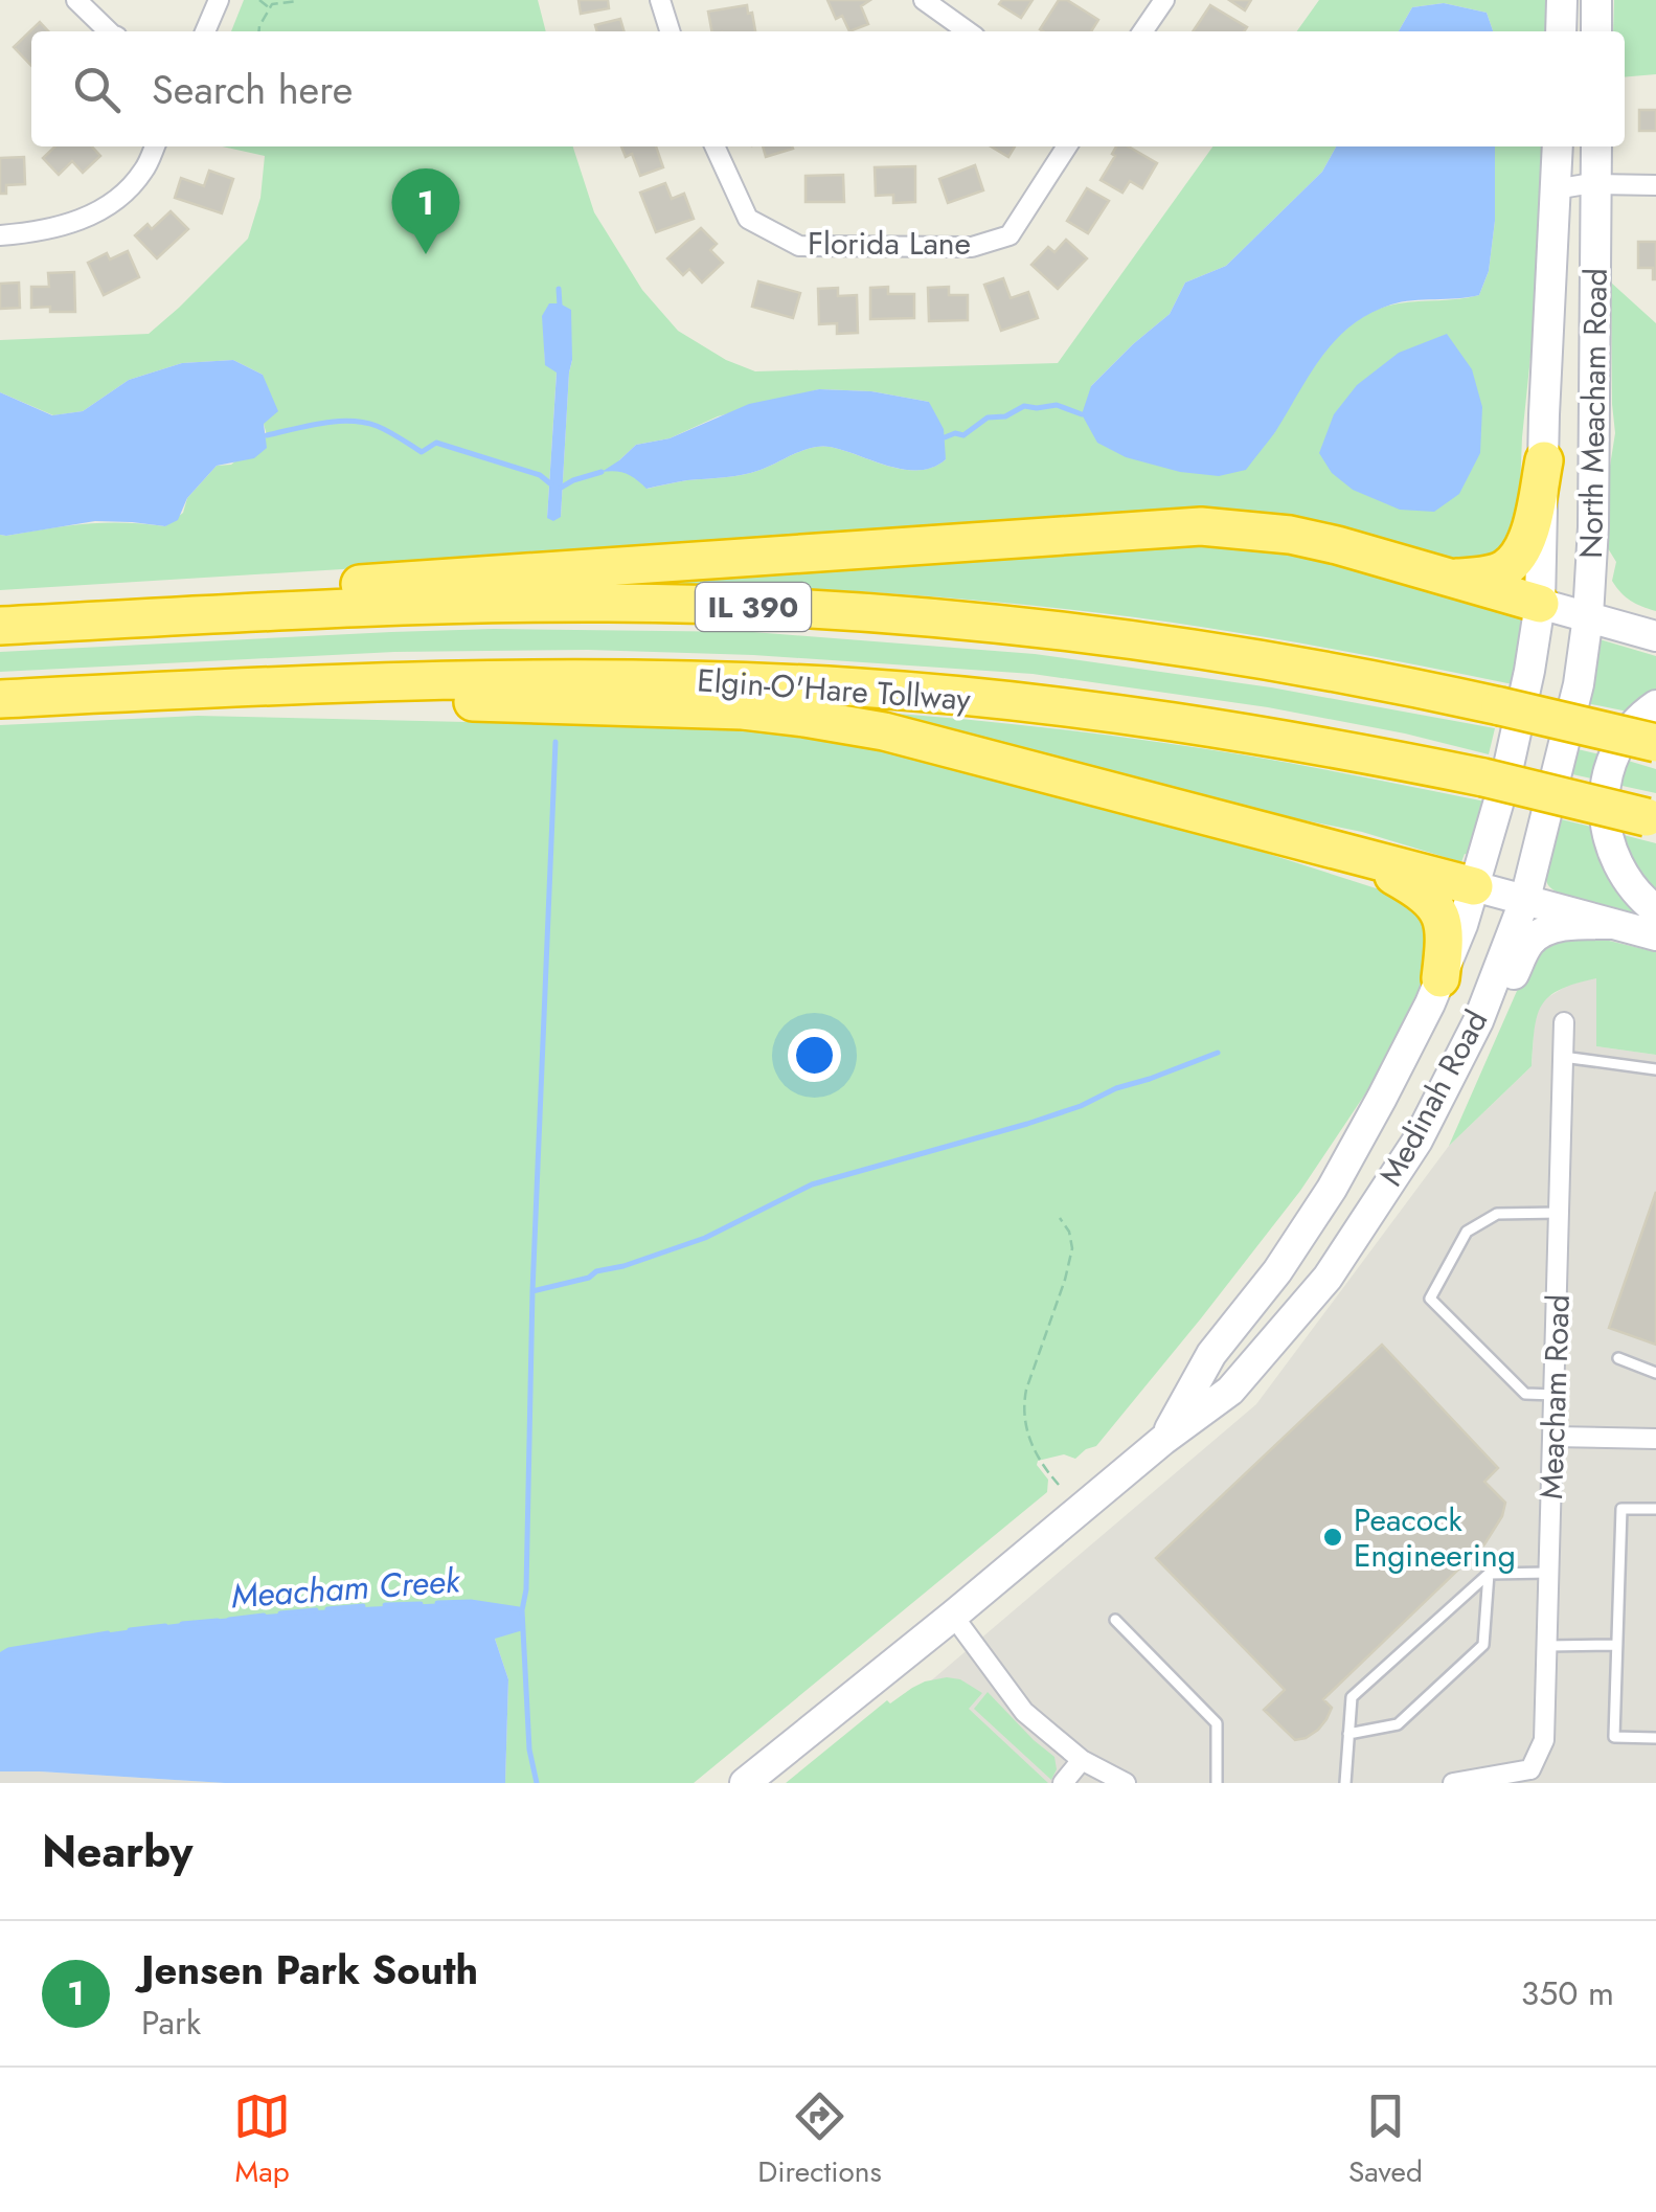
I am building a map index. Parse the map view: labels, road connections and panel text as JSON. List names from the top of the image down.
{
  "streets": {
    "highway": ["IL 390", "Elgin-O'Hare Tollway"],
    "main road": ["North Meacham Road", "Medinah Road"],
    "street": ["Florida Lane", "Meacham Road"]
  },
  "crossings": [
    ["North Meacham Road", "Medinah Road"]
  ],
  "water": ["Meacham Creek"],
  "places": ["Peacock Engineering"],
  "page": {
    "search": "Search here",
    "pins": "1",
    "heading": "Nearby",
    "list": [
      {
        "mark": "1",
        "name": "Jensen Park South",
        "note": "Park",
        "value": "350 m"
      }
    ],
    "nav": ["Map", "Directions", "Saved"]
  }
}
